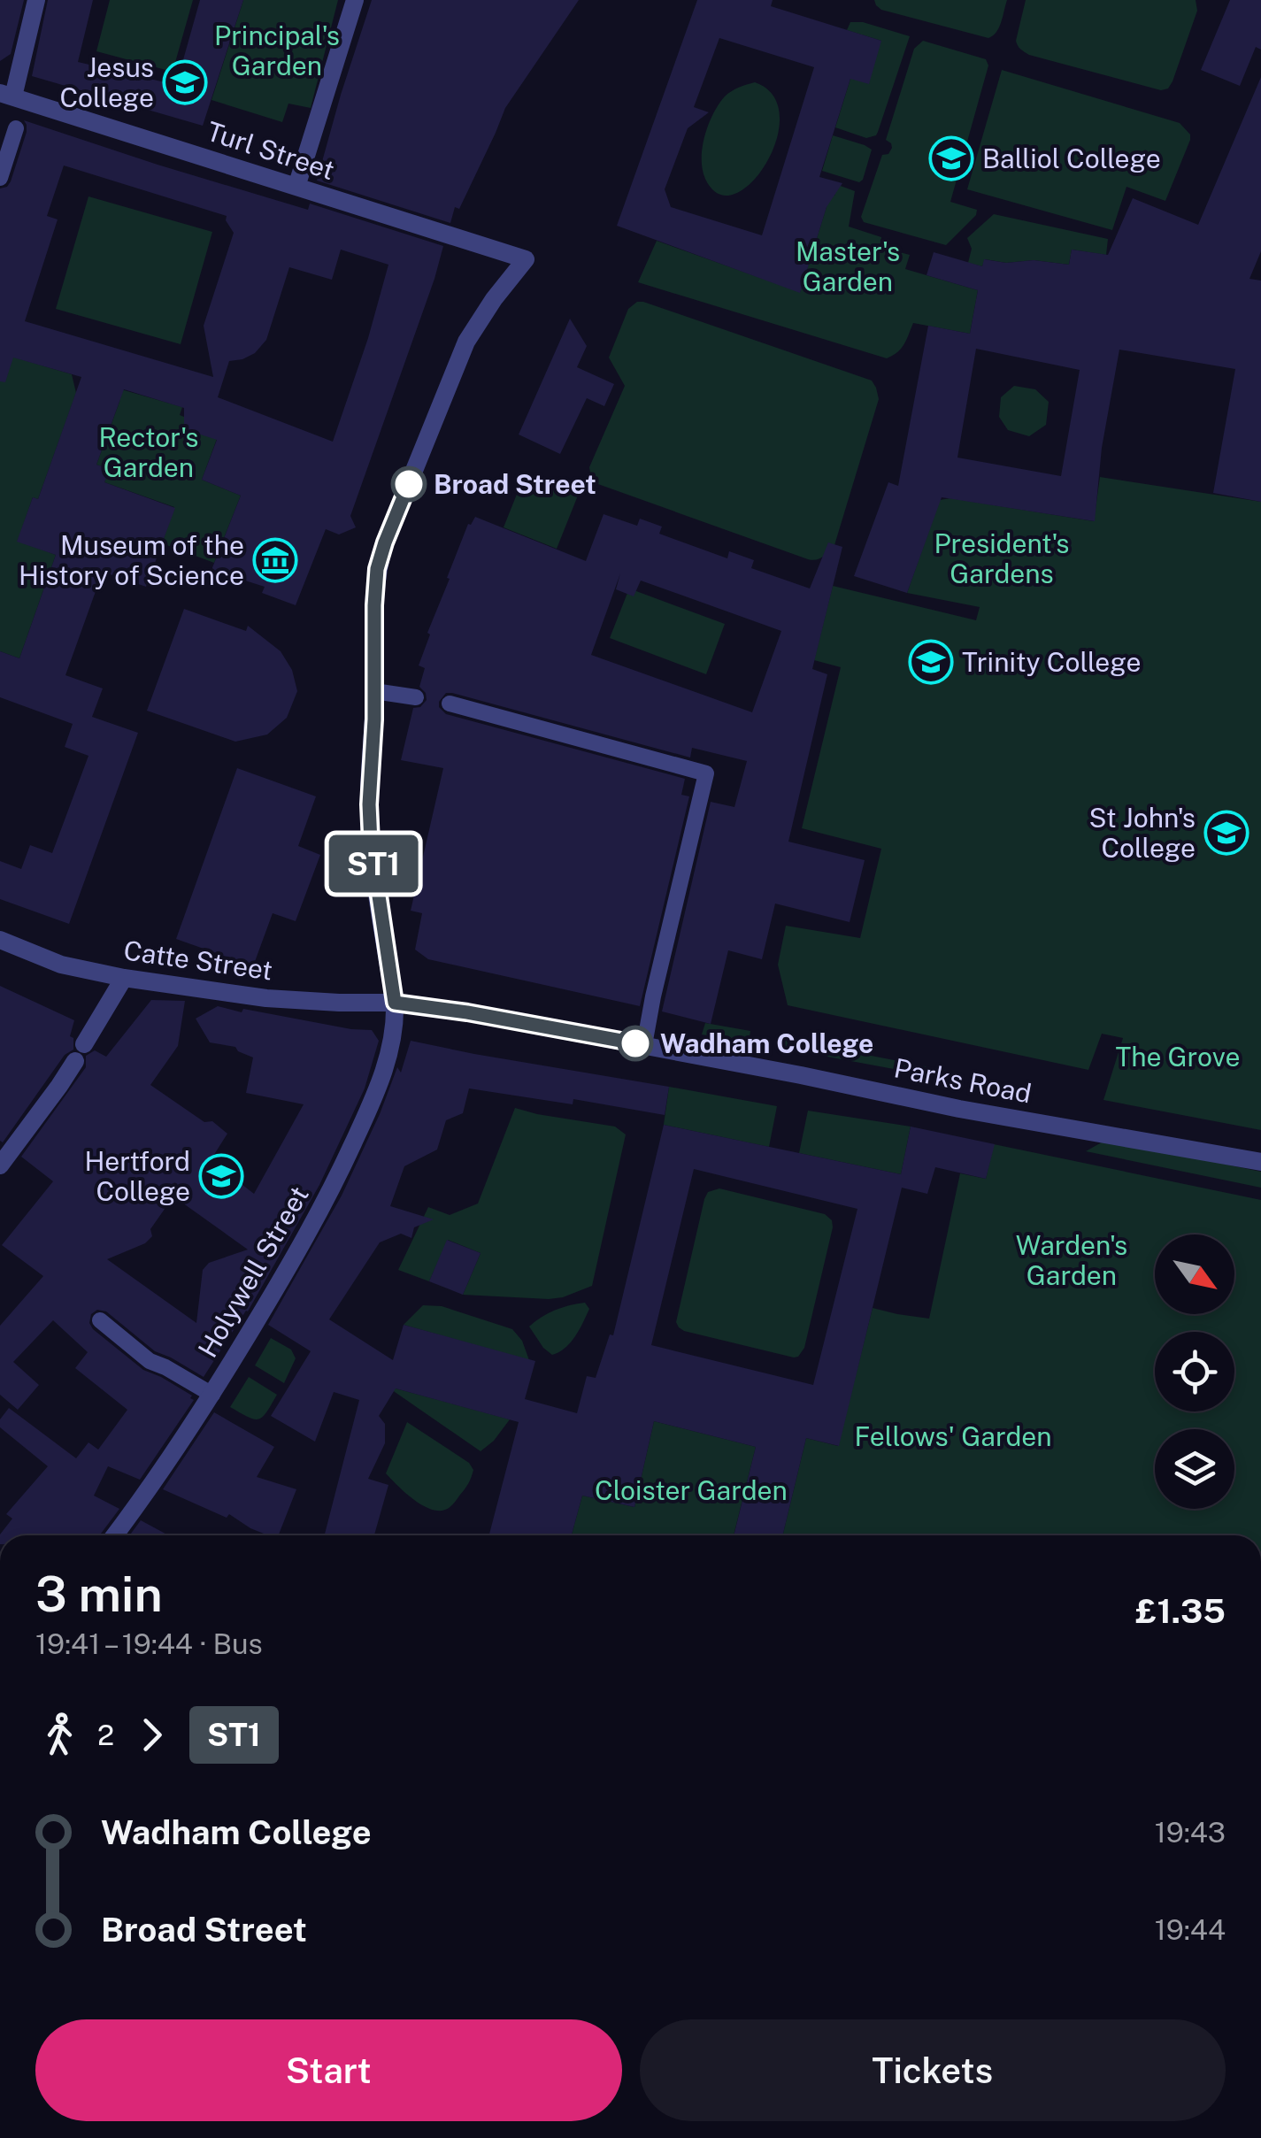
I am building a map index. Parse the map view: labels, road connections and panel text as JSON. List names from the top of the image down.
{
  "streets": {
    "street": [
      "Turl Street",
      "Catte Street",
      "Parks Road",
      "Holywell Street"
    ]
  },
  "crossings": [
    ["Catte Street", "Parks Road"],
    ["Catte Street", "Holywell Street"],
    ["Parks Road", "Holywell Street"]
  ],
  "parks": [
    "Principal's Garden",
    "Master's Garden",
    "Rector's Garden",
    "President's Gardens",
    "The Grove",
    "Warden's Garden",
    "Fellows' Garden",
    "Cloister Garden"
  ],
  "places": {
    "school or university": [
      "Jesus College",
      "Balliol College",
      "Trinity College",
      "St John's College",
      "Hertford College"
    ],
    "other": ["Broad Street", "Wadham College"],
    "museum": ["Museum of the History of Science"]
  },
  "lines": ["bus line ST1"],
  "north": "bottom right",
  "page": {
    "on_map": "ST1",
    "heading": ["3 min", "19:41 – 19:44 · Bus", "£1.35"],
    "legs": ["2", "ST1"],
    "list": [
      {
        "name": "Wadham College",
        "value": "19:43"
      },
      {
        "name": "Broad Street",
        "value": "19:44"
      }
    ],
    "buttons": ["Start", "Tickets"]
  }
}
